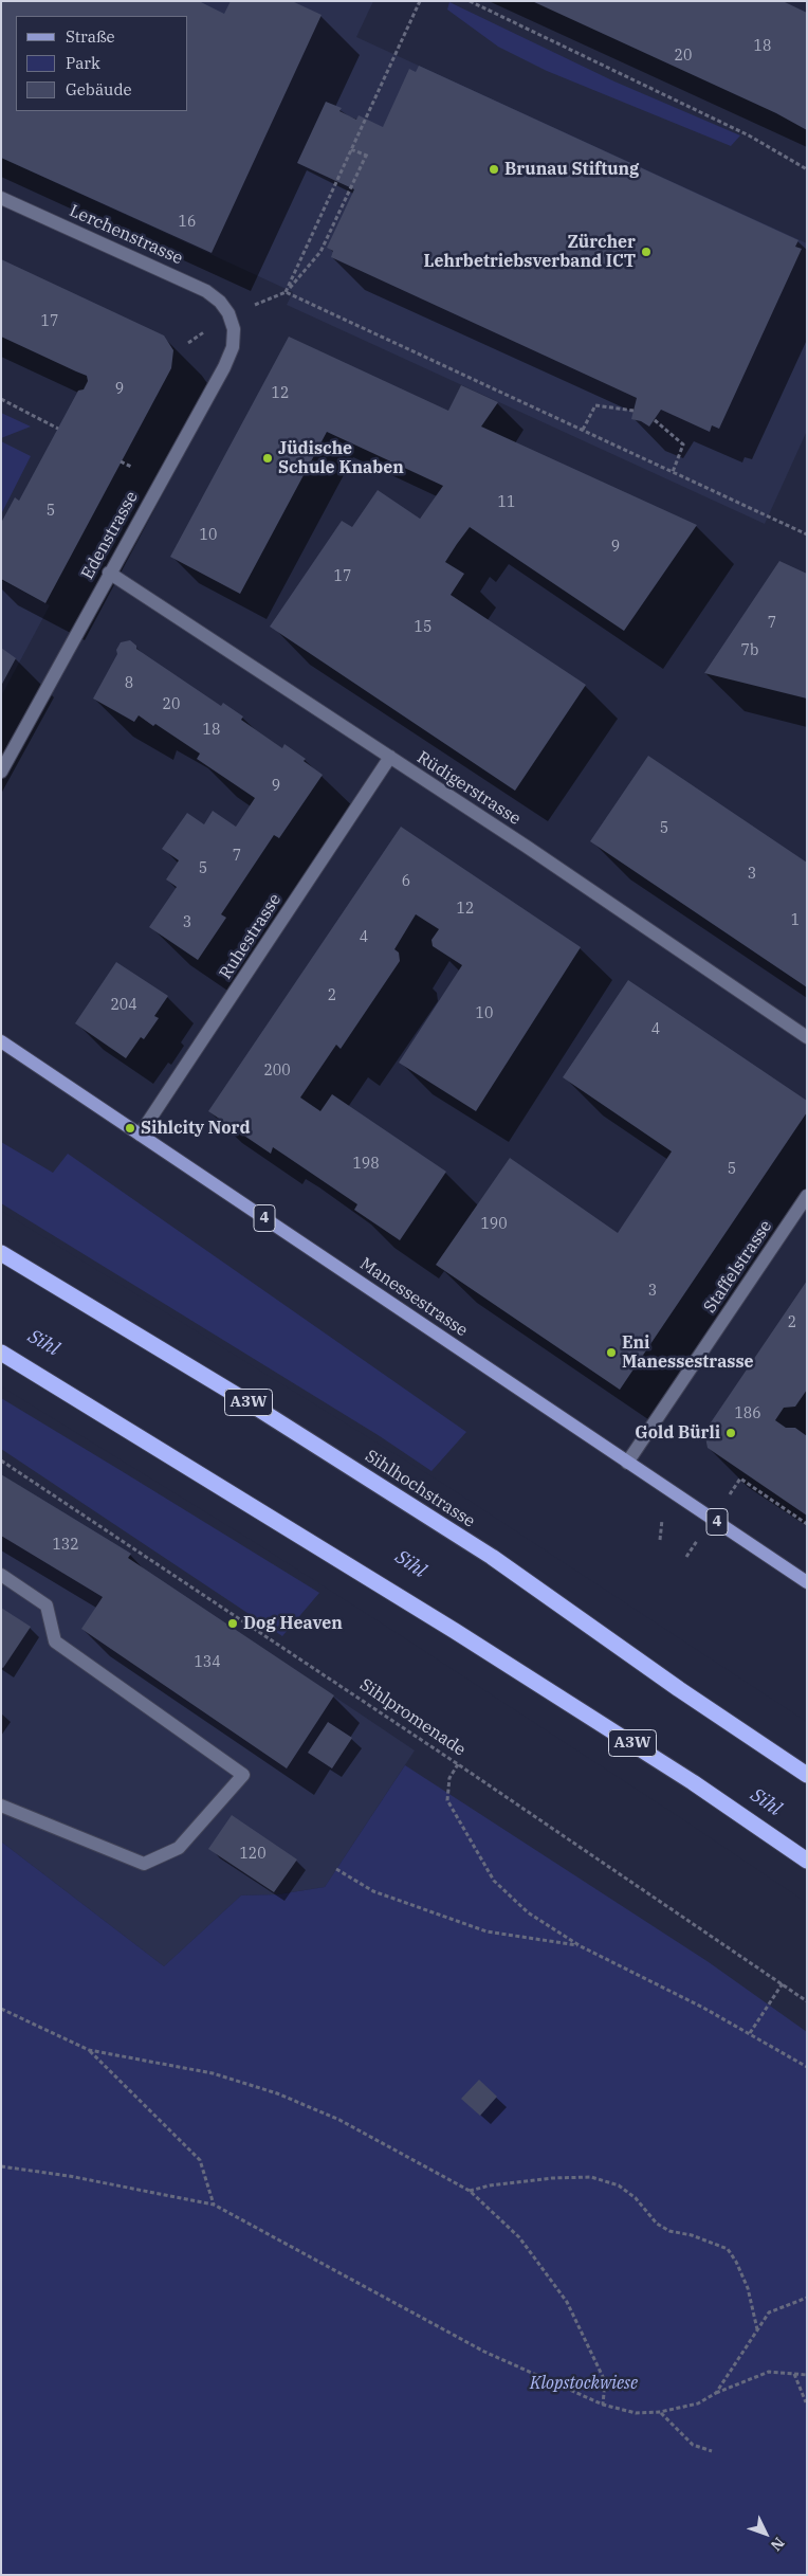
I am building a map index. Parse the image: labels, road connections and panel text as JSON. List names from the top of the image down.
{
  "streets": {
    "highway": ["A3W", "Sihlhochstrasse"],
    "main road": ["4", "Manessestrasse"],
    "street": [
      "Lerchenstrasse",
      "Edenstrasse",
      "Rüdigerstrasse",
      "Ruhestrasse",
      "Staffelstrasse"
    ],
    "path": ["Sihlpromenade"]
  },
  "crossings": [
    ["Lerchenstrasse", "Edenstrasse"],
    ["Edenstrasse", "Rüdigerstrasse"],
    ["Rüdigerstrasse", "Ruhestrasse"],
    ["Ruhestrasse", "Manessestrasse"],
    ["Staffelstrasse", "Manessestrasse"]
  ],
  "water": ["Sihl"],
  "parks": ["Klopstockwiese"],
  "places": [
    "Brunau Stiftung",
    "Zürcher Lehrbetriebsverband ICT",
    "Jüdische Schule Knaben",
    "Sihlcity Nord",
    "Eni Manessestrasse",
    "Gold Bürli",
    "Dog Heaven"
  ],
  "house_numbers": [
    "18",
    "20",
    "16",
    "17",
    "9",
    "12",
    "11",
    "5",
    "10",
    "9",
    "17",
    "7",
    "15",
    "7b",
    "8",
    "20",
    "18",
    "9",
    "5",
    "7",
    "5",
    "3",
    "6",
    "12",
    "1",
    "3",
    "4",
    "2",
    "204",
    "10",
    "4",
    "200",
    "198",
    "5",
    "190",
    "3",
    "2",
    "186",
    "132",
    "134",
    "120"
  ],
  "legend": ["Straße", "Park", "Gebäude"],
  "north": "bottom right"
}
